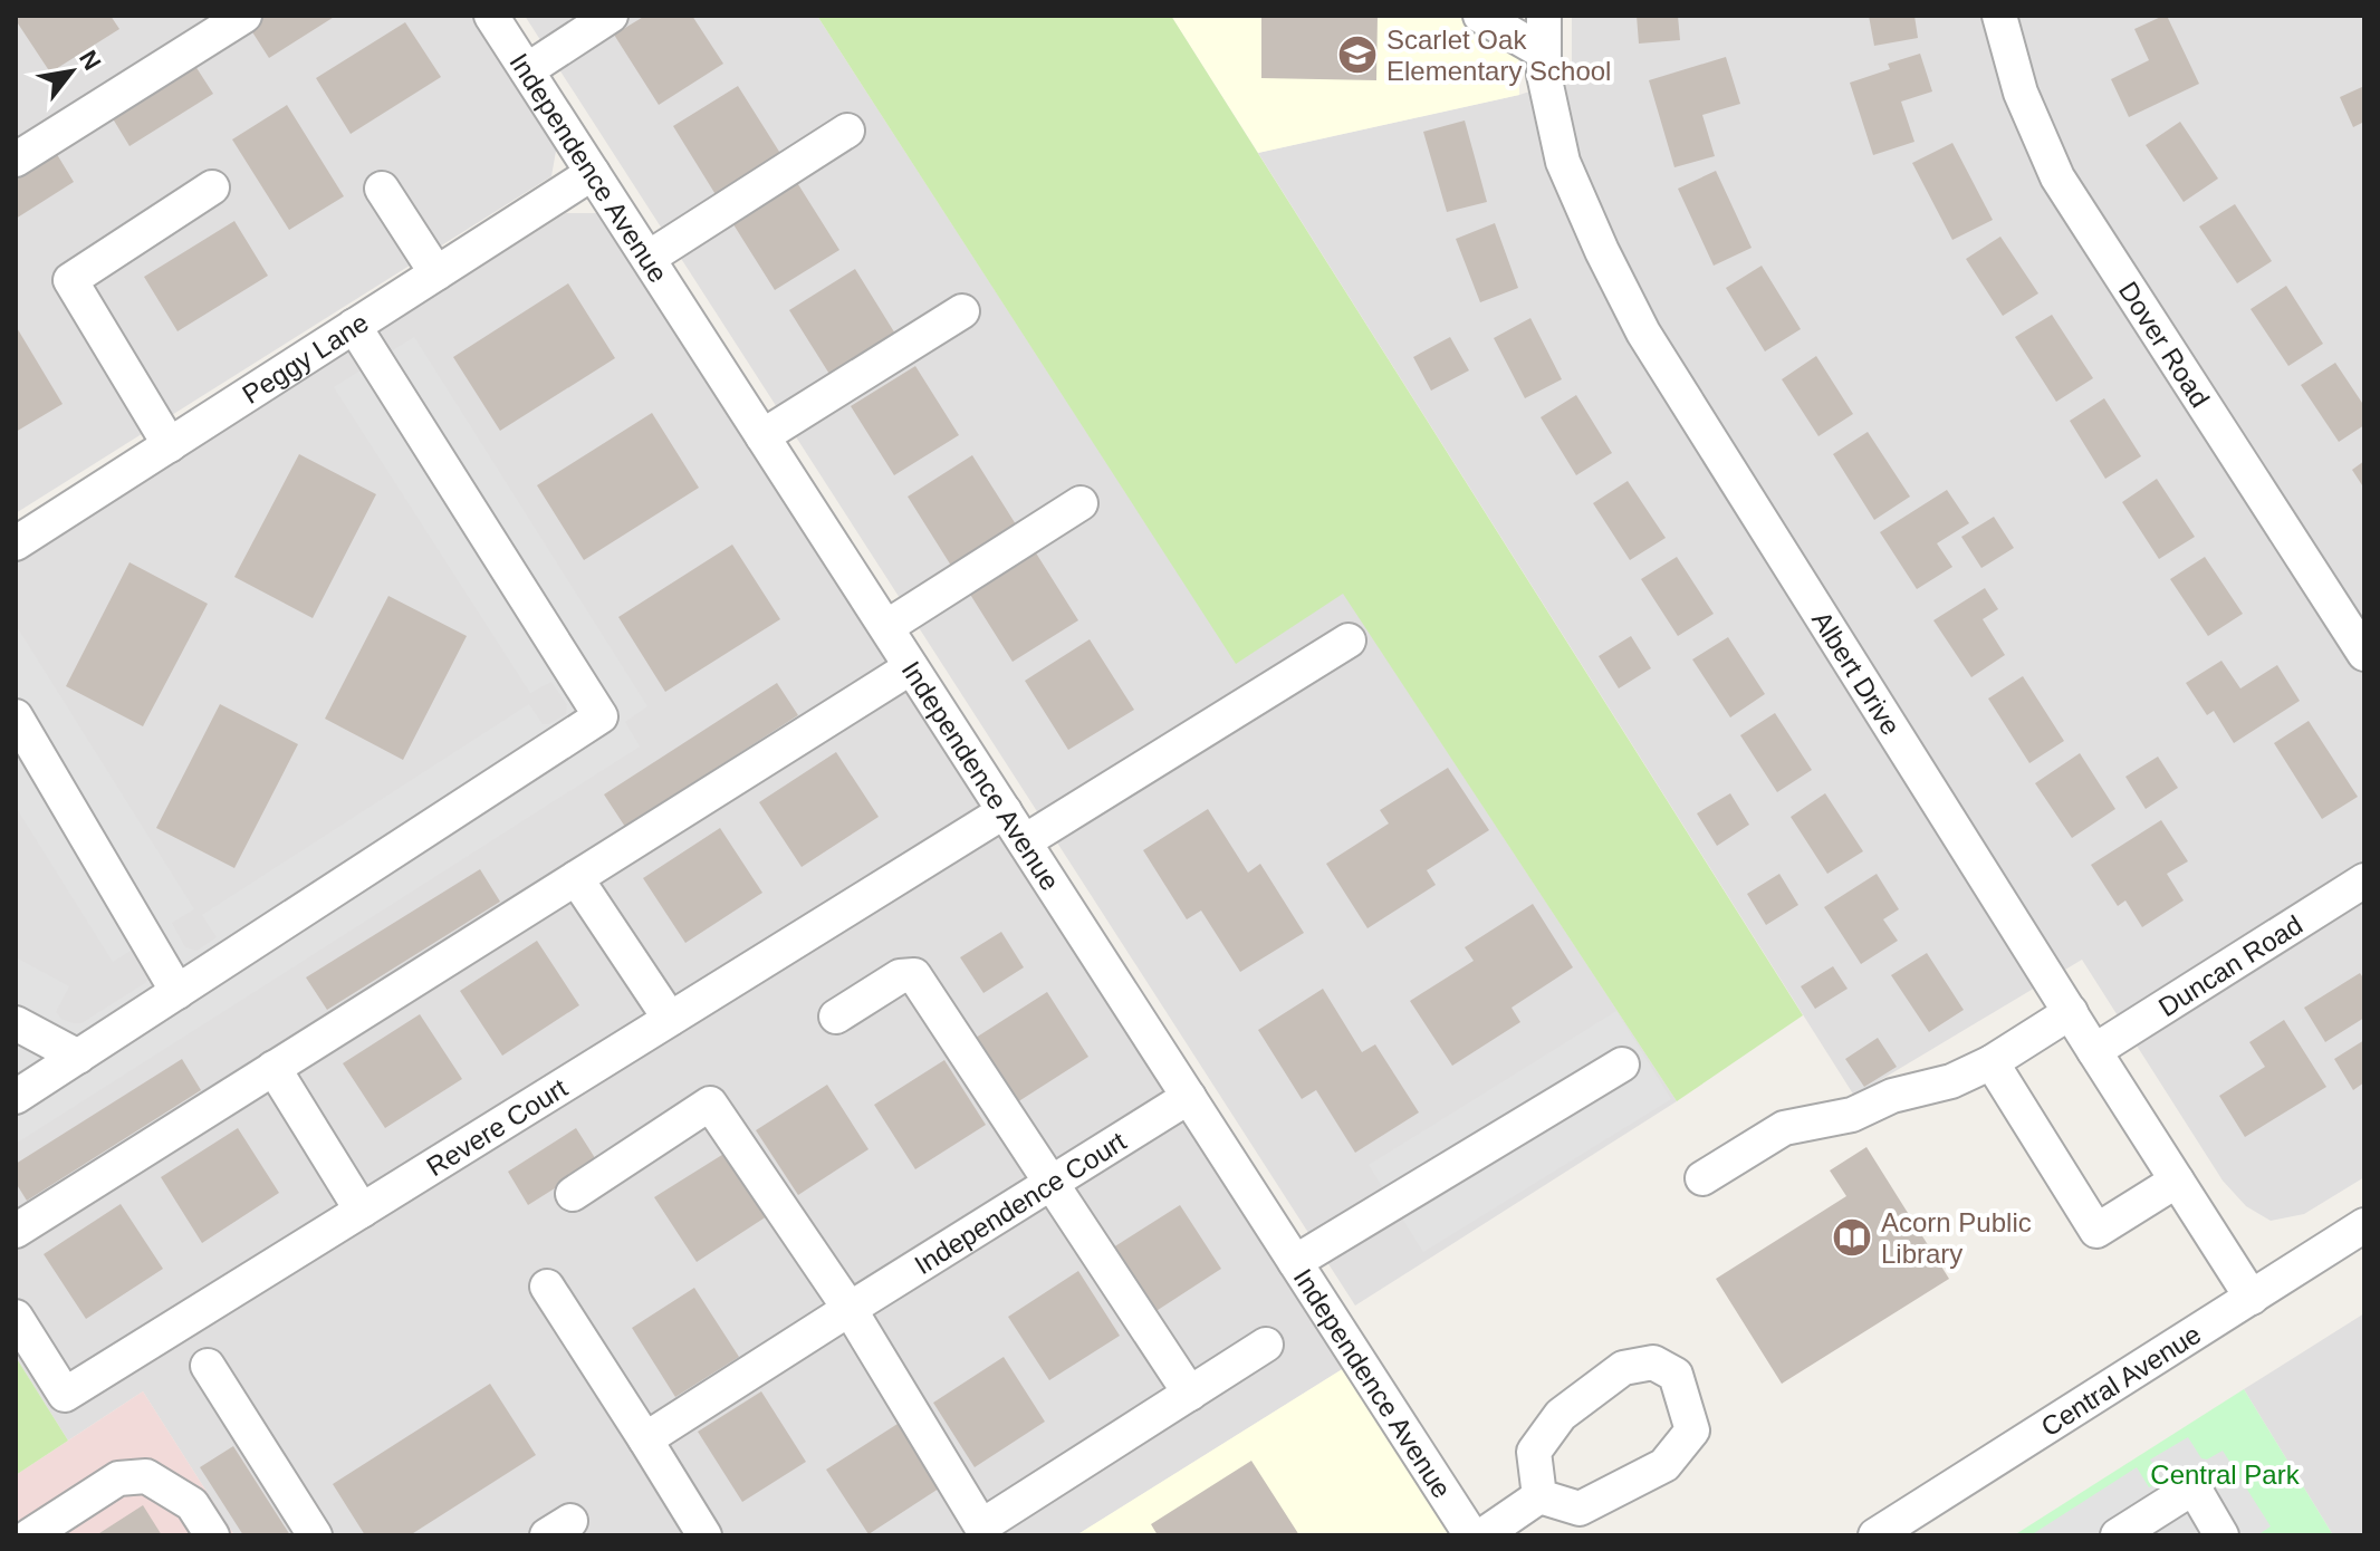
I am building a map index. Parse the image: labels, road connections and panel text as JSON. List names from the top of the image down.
{
  "streets": {
    "street": [
      "Independence Avenue",
      "Dover Road",
      "Peggy Lane",
      "Albert Drive",
      "Duncan Road",
      "Revere Court",
      "Independence Court",
      "Central Avenue"
    ]
  },
  "crossings": [
    ["Independence Avenue", "Peggy Lane"],
    ["Independence Avenue", "Revere Court"],
    ["Independence Avenue", "Independence Court"],
    ["Albert Drive", "Duncan Road"],
    ["Albert Drive", "Central Avenue"]
  ],
  "parks": ["Central Park"],
  "places": {
    "school or university": ["Scarlet Oak Elementary School"],
    "library": ["Acorn Public Library"]
  },
  "north": "top right"
}
